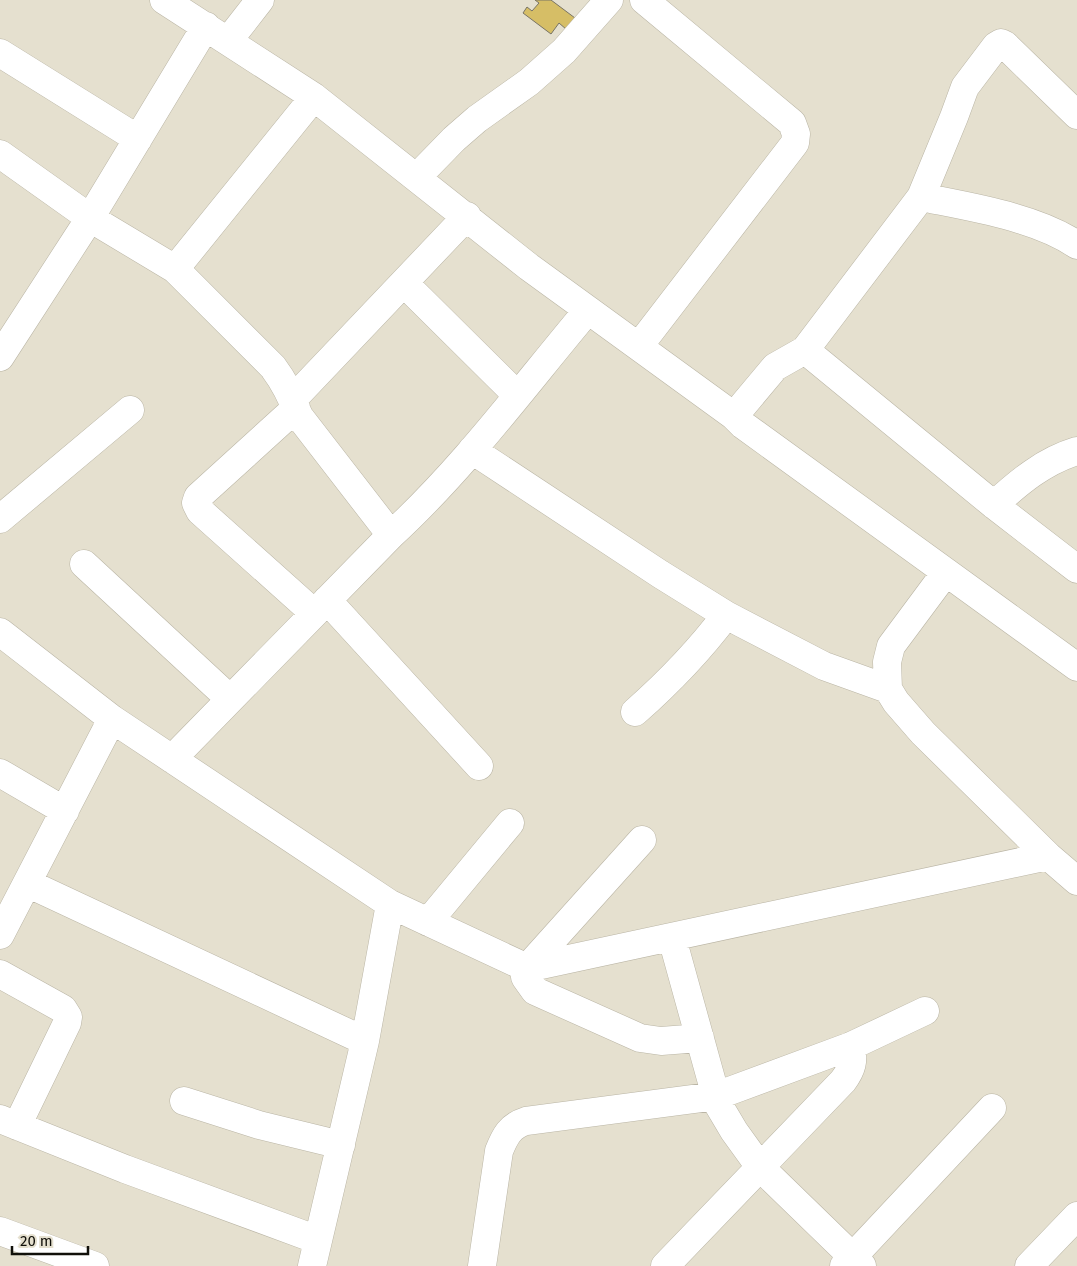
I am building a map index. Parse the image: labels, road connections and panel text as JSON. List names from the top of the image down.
{
  "scale_bar": "20 m"
}
